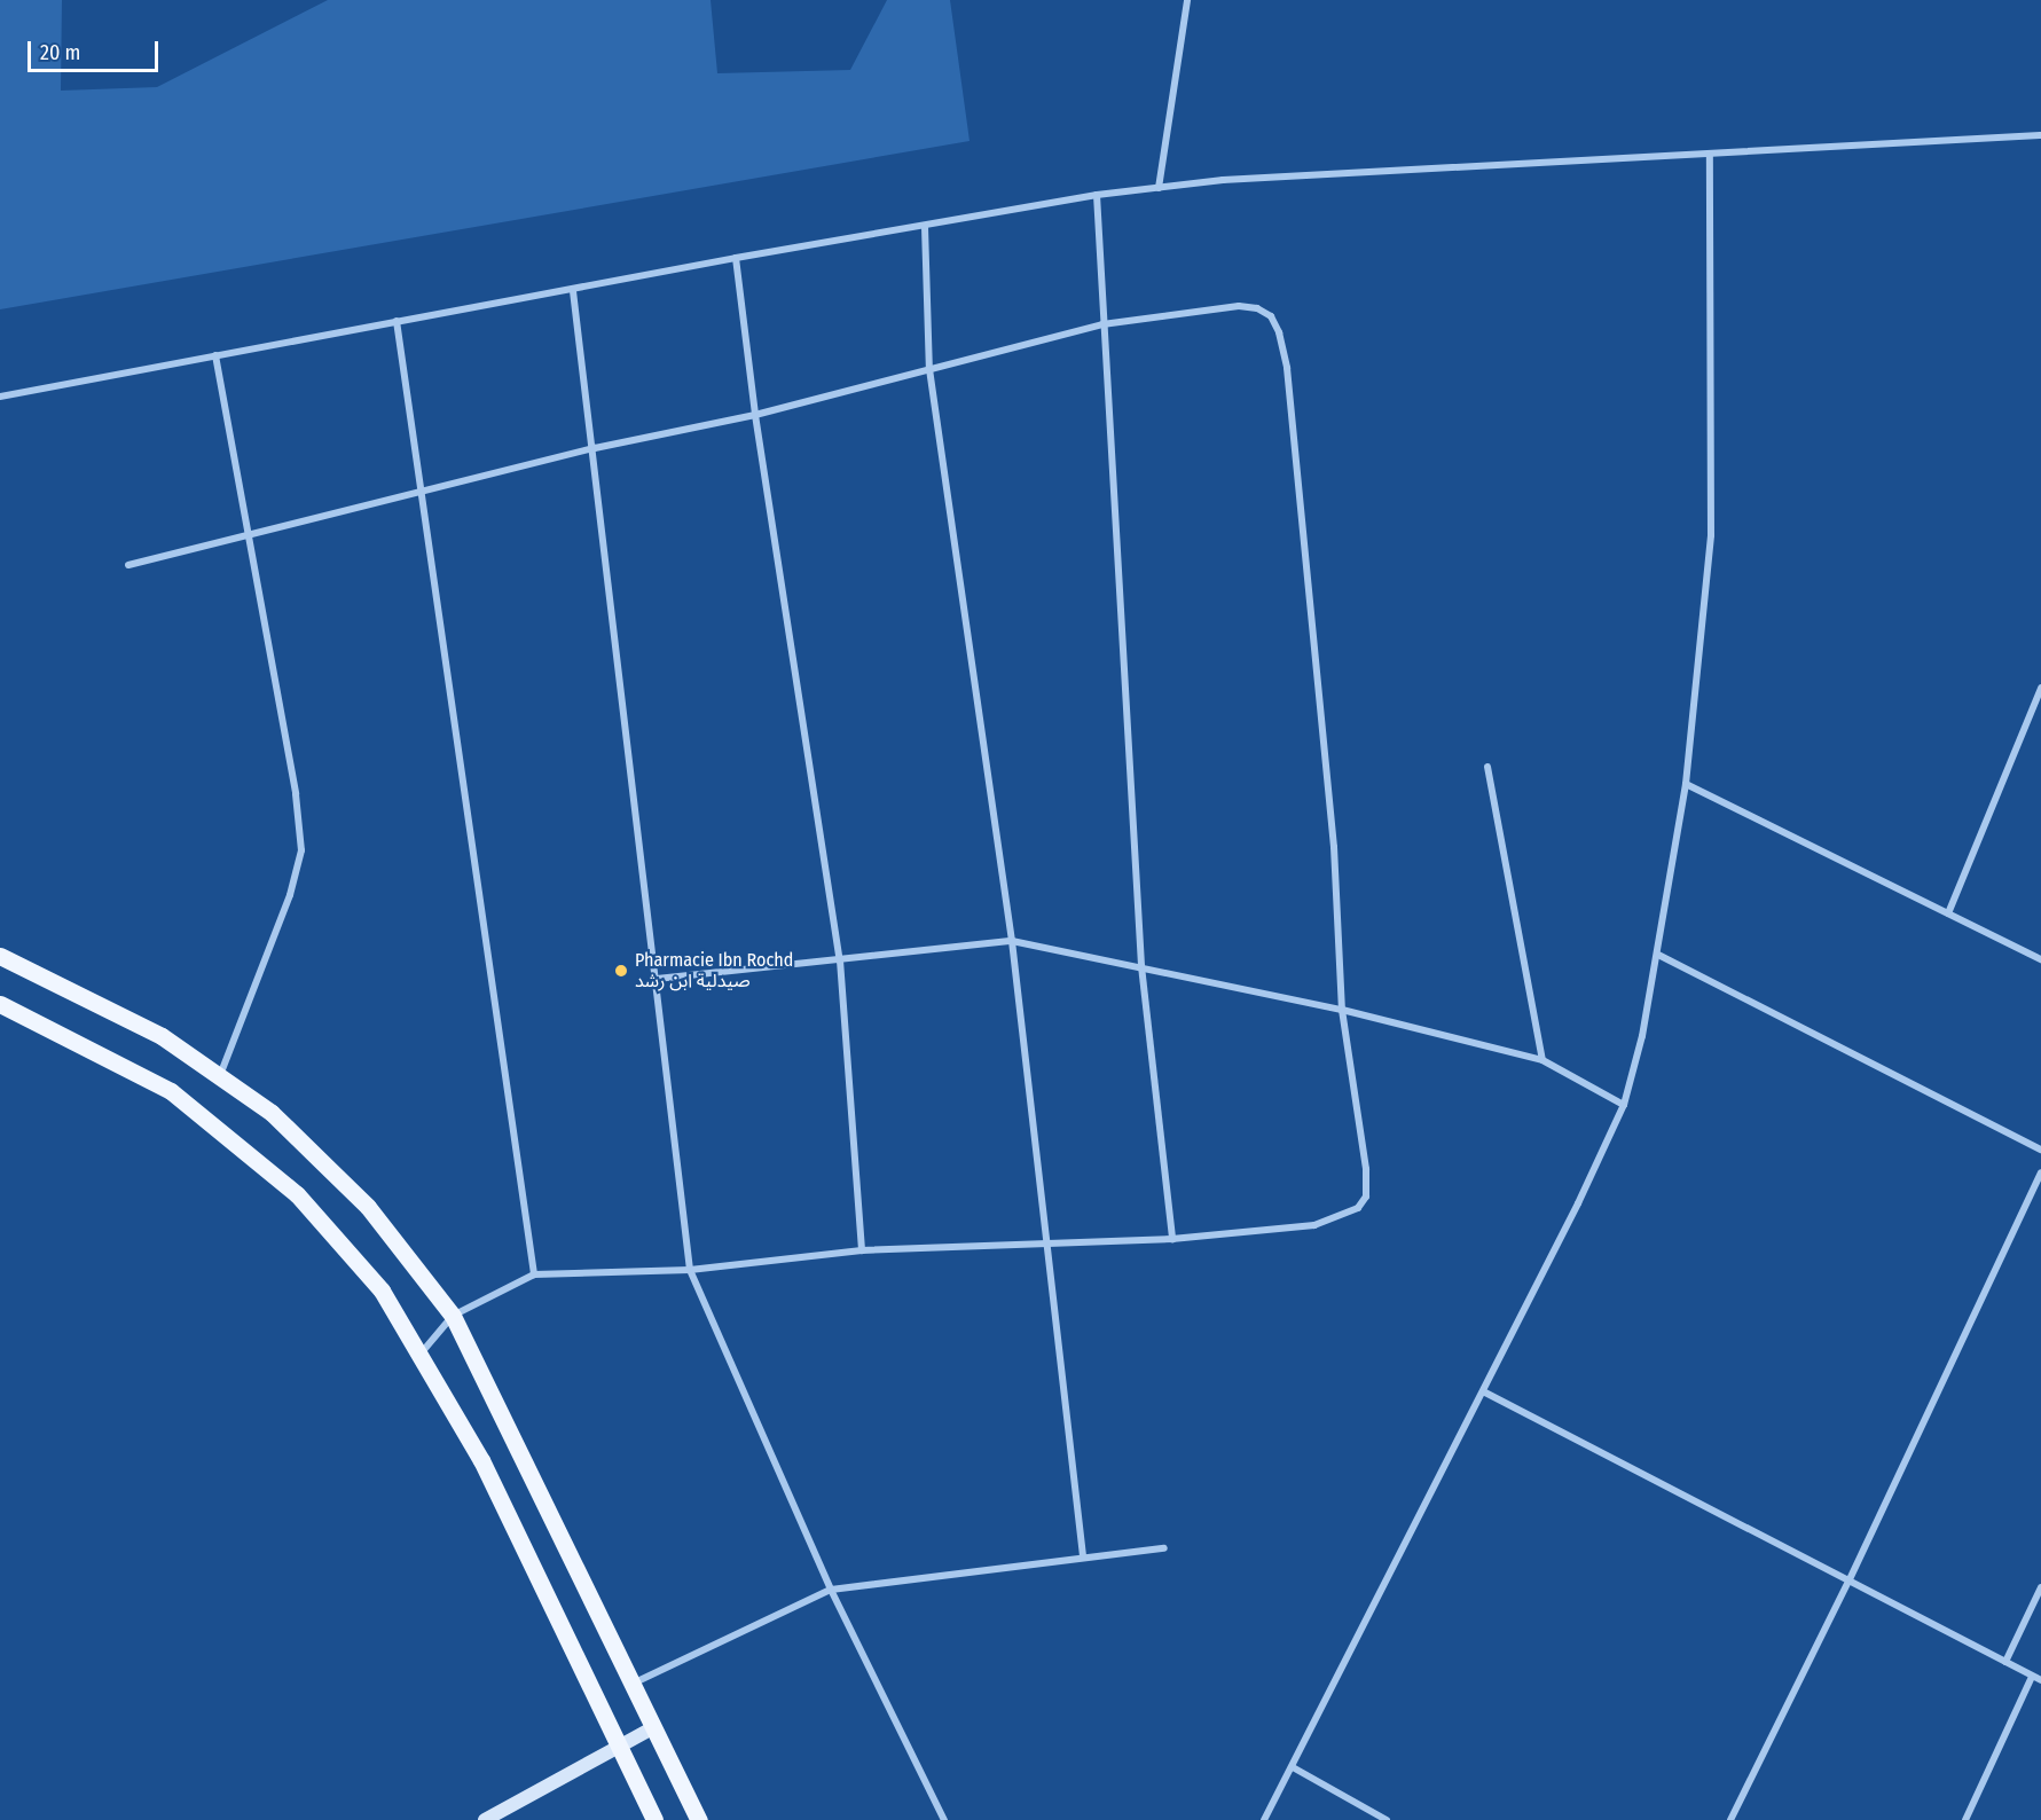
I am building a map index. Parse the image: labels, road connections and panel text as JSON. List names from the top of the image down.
{
  "places": ["Pharmacie Ibn Rochd صيدلية ابن رشد"],
  "scale_bar": "20 m"
}
